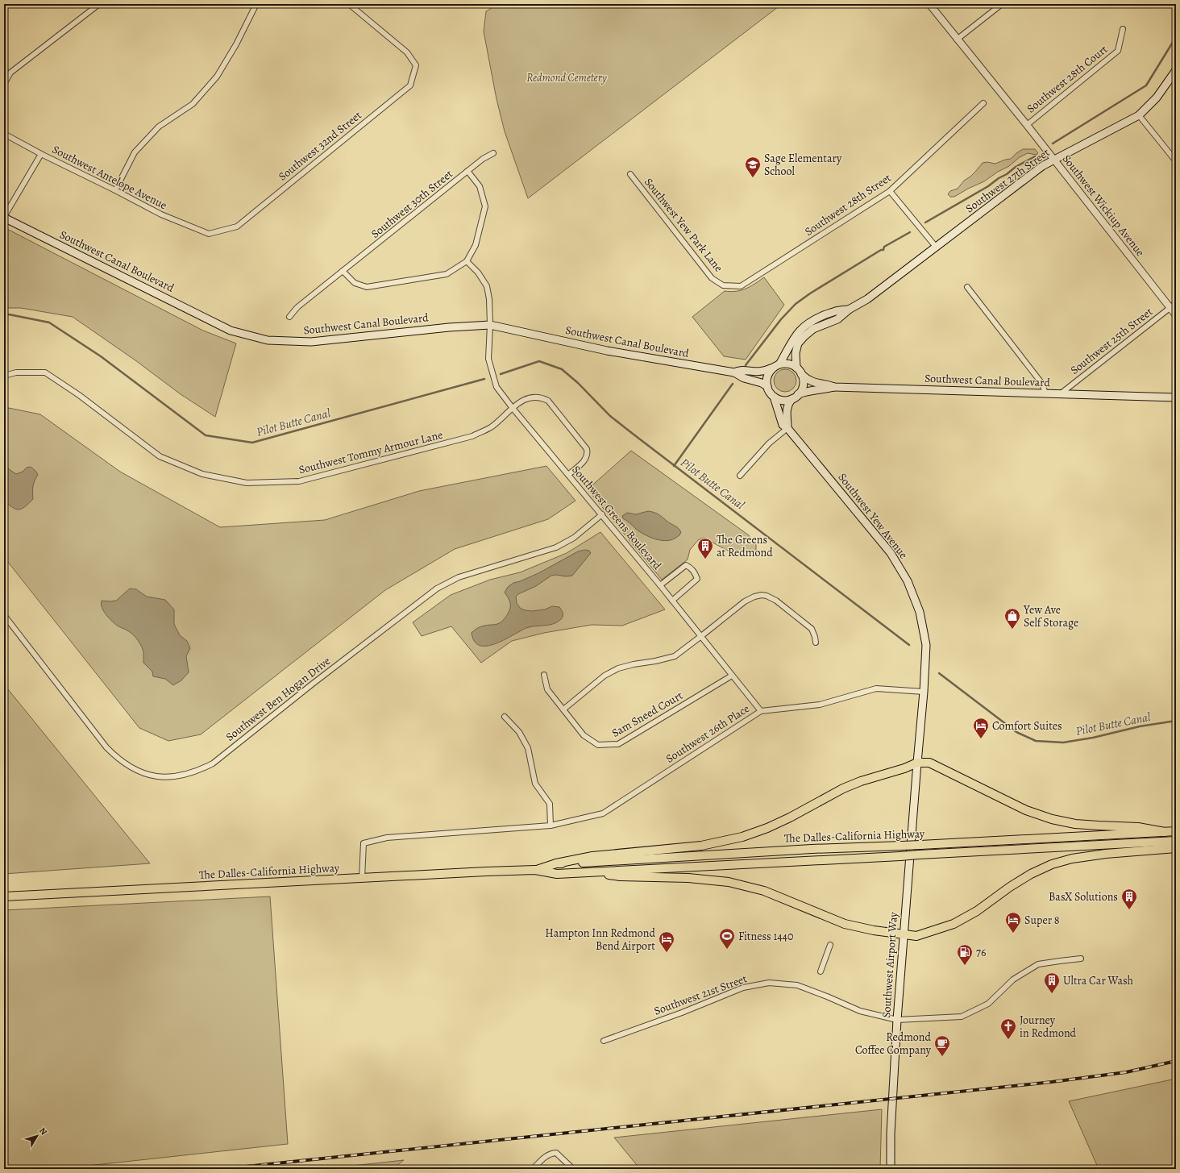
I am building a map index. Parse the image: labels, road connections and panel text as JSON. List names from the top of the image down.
{
  "streets": {
    "highway": ["The Dalles-California Highway"],
    "main road": [
      "Southwest 27th Street",
      "Southwest Canal Boulevard",
      "Southwest Yew Avenue",
      "Southwest Airport Way"
    ],
    "street": [
      "Southwest 28th Court",
      "Southwest 32nd Street",
      "Southwest Antelope Avenue",
      "Southwest 30th Street",
      "Southwest 28th Street",
      "Southwest Wickiup Avenue",
      "Southwest Yew Park Lane",
      "Southwest 25th Street",
      "Southwest Tommy Armour Lane",
      "Southwest Greens Boulevard",
      "Southwest Ben Hogan Drive",
      "Sam Sneed Court",
      "Southwest 26th Place",
      "Southwest 21st Street"
    ]
  },
  "crossings": [
    ["Southwest 28th Court", "Southwest Wickiup Avenue"],
    ["Southwest 32nd Street", "Southwest Antelope Avenue"],
    ["Southwest 27th Street", "Southwest Wickiup Avenue"],
    ["Southwest 27th Street", "Southwest Canal Boulevard"],
    ["Southwest 27th Street", "Southwest Yew Avenue"],
    ["Southwest 28th Street", "Southwest Yew Park Lane"],
    ["Southwest Wickiup Avenue", "Southwest 25th Street"],
    ["Southwest Canal Boulevard", "Southwest 25th Street"],
    ["Southwest Canal Boulevard", "Southwest Yew Avenue"],
    ["Southwest Canal Boulevard", "Southwest Greens Boulevard"],
    ["Southwest Tommy Armour Lane", "Southwest Greens Boulevard"],
    ["Southwest Yew Avenue", "Southwest 26th Place"],
    ["Southwest Yew Avenue", "Southwest Airport Way"],
    ["Southwest Greens Boulevard", "Southwest Ben Hogan Drive"],
    ["Southwest Greens Boulevard", "Sam Sneed Court"],
    ["Southwest Greens Boulevard", "Southwest 26th Place"],
    ["Southwest 26th Place", "The Dalles-California Highway"],
    ["Southwest Airport Way", "Southwest 21st Street"]
  ],
  "water": ["Pilot Butte Canal"],
  "parks": ["Redmond Cemetery"],
  "places": {
    "school or university": ["Sage Elementary School"],
    "building": ["The Greens at Redmond", "BasX Solutions", "Ultra Car Wash"],
    "shop": ["Yew Ave Self Storage"],
    "hotel": ["Comfort Suites", "Super 8", "Hampton Inn Redmond Bend Airport"],
    "sports": ["Fitness 1440"],
    "fuel station": ["76"],
    "church": ["Journey in Redmond"],
    "cafe": ["Redmond Coffee Company"]
  },
  "north": "top right"
}
